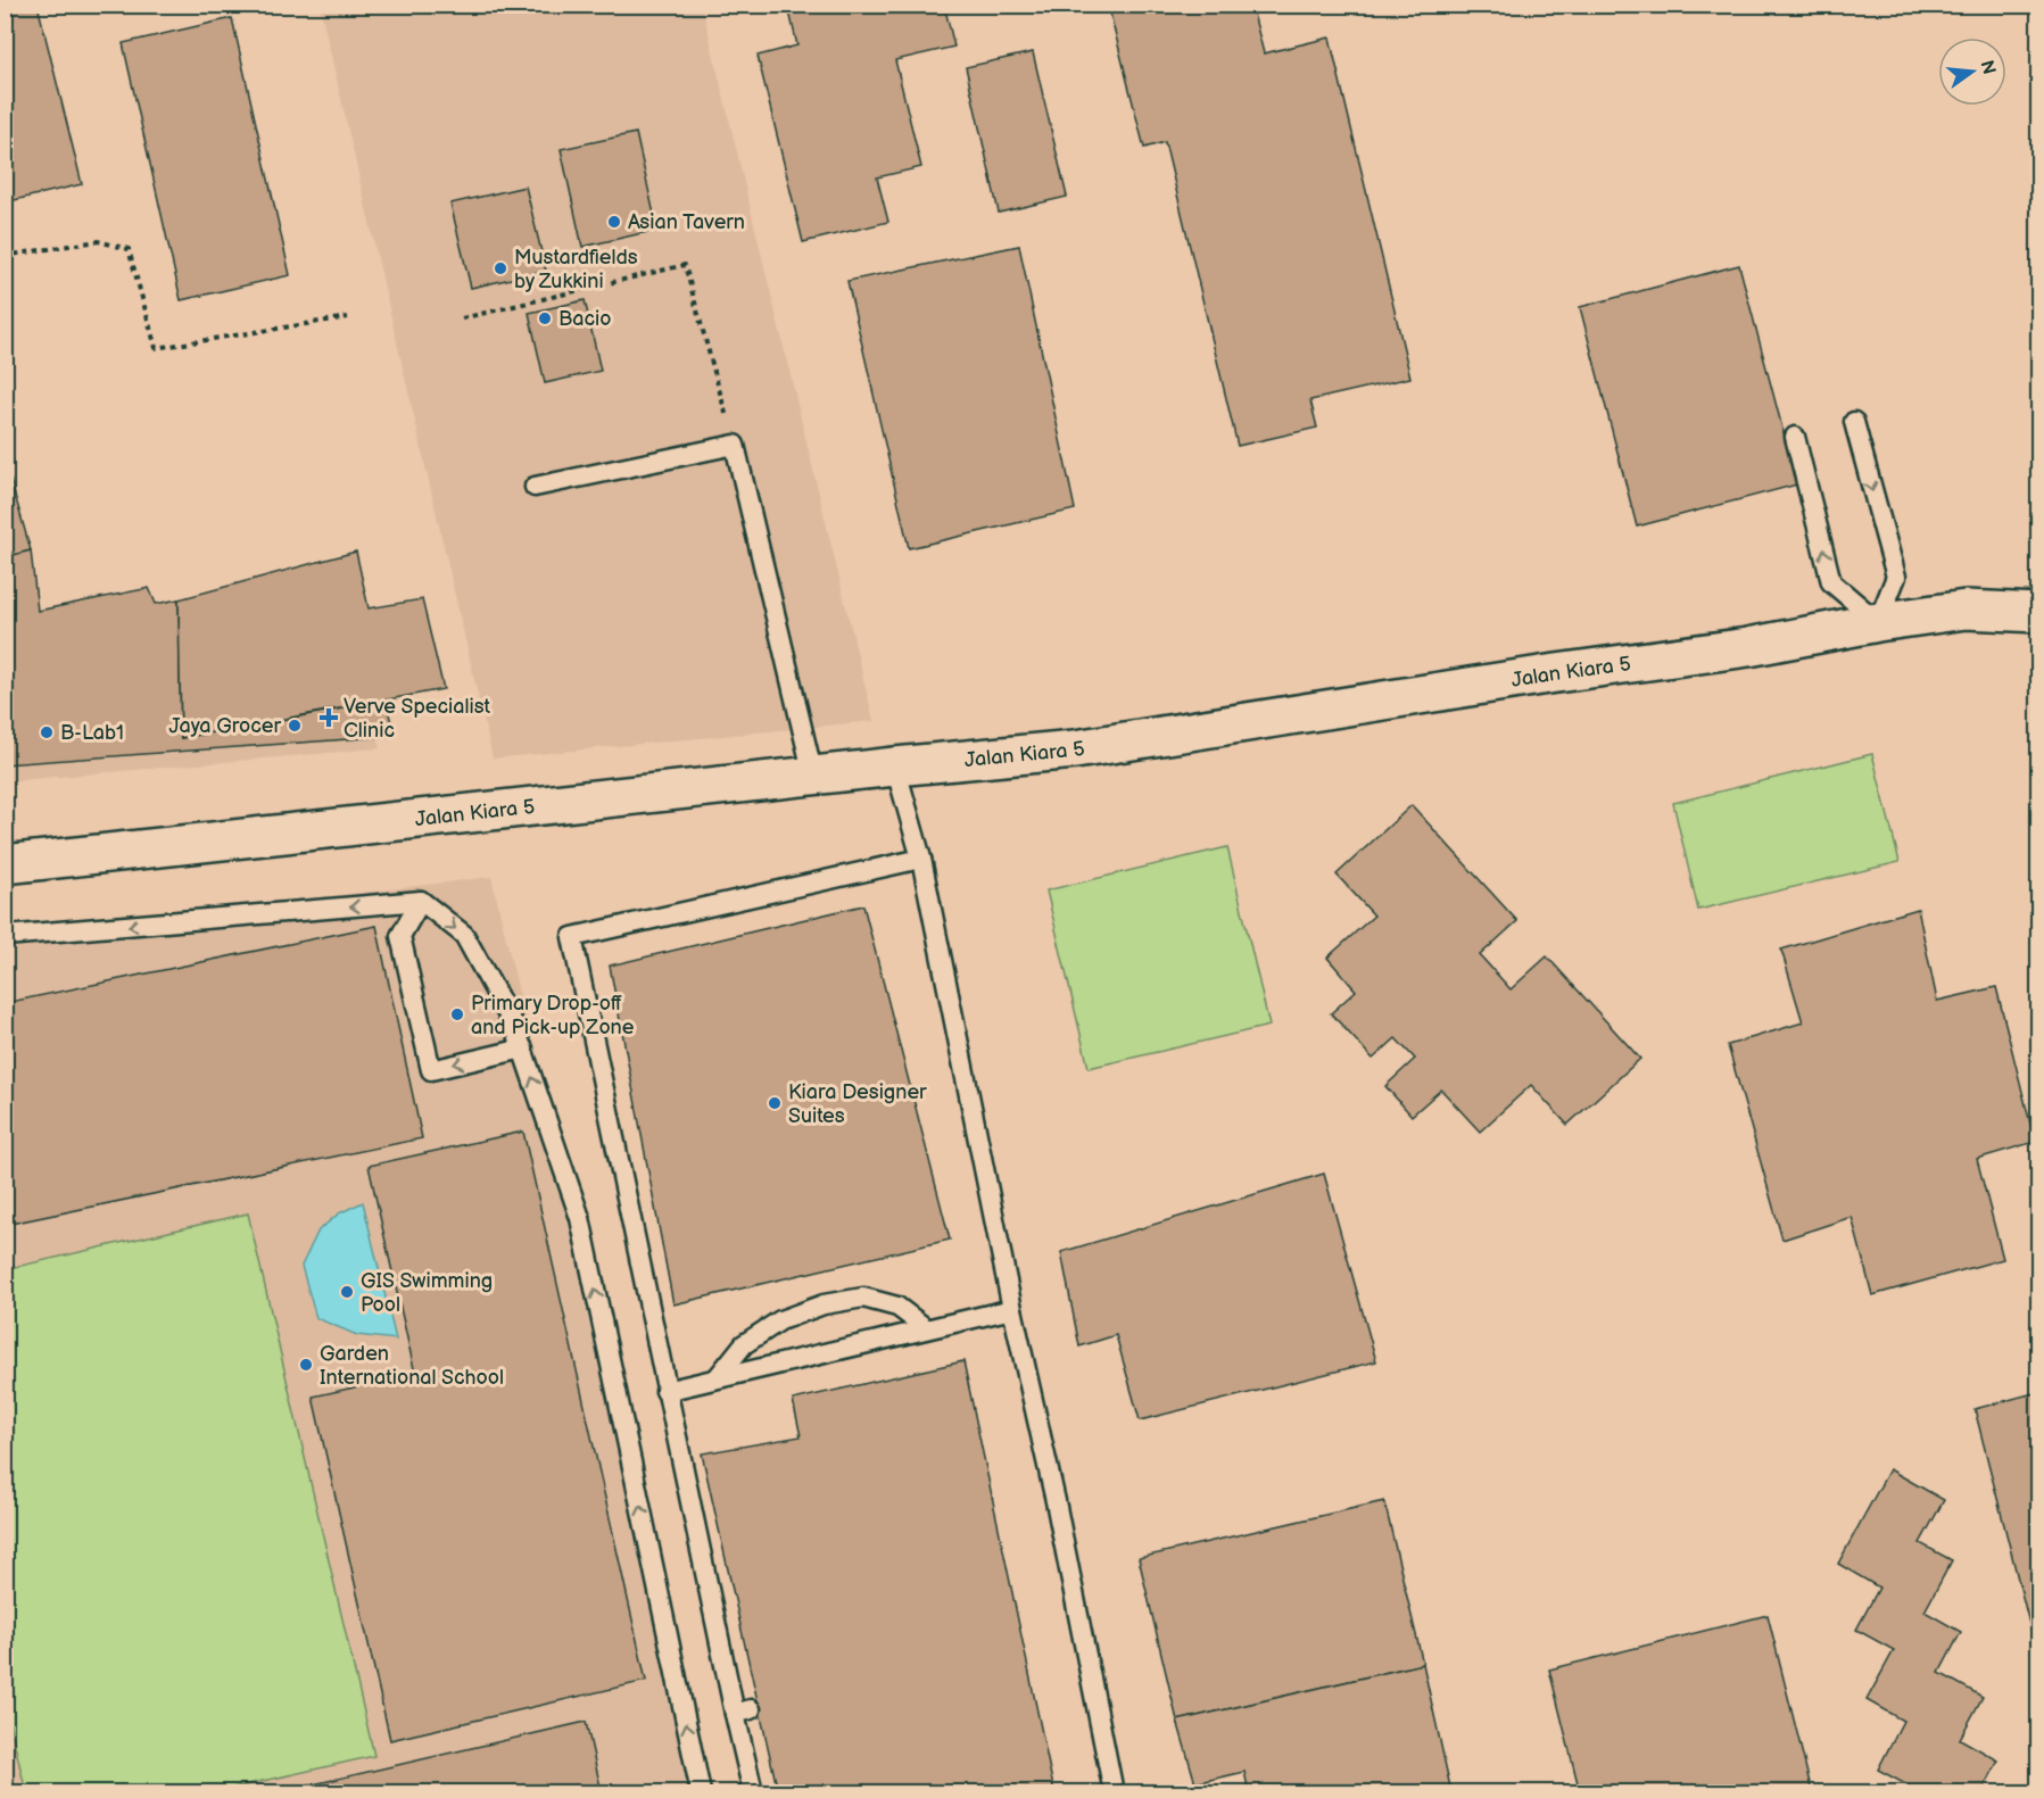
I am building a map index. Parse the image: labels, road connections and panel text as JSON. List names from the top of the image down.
{
  "streets": {
    "street": ["Jalan Kiara 5"]
  },
  "places": {
    "other": [
      "Asian Tavern",
      "Mustardfields by Zukkini",
      "Bacio",
      "Jaya Grocer",
      "B-Lab1",
      "Primary Drop-off and Pick-up Zone",
      "Kiara Designer Suites",
      "GIS Swimming Pool",
      "Garden International School"
    ],
    "health": ["Verve Specialist Clinic"]
  },
  "north": "right"
}
